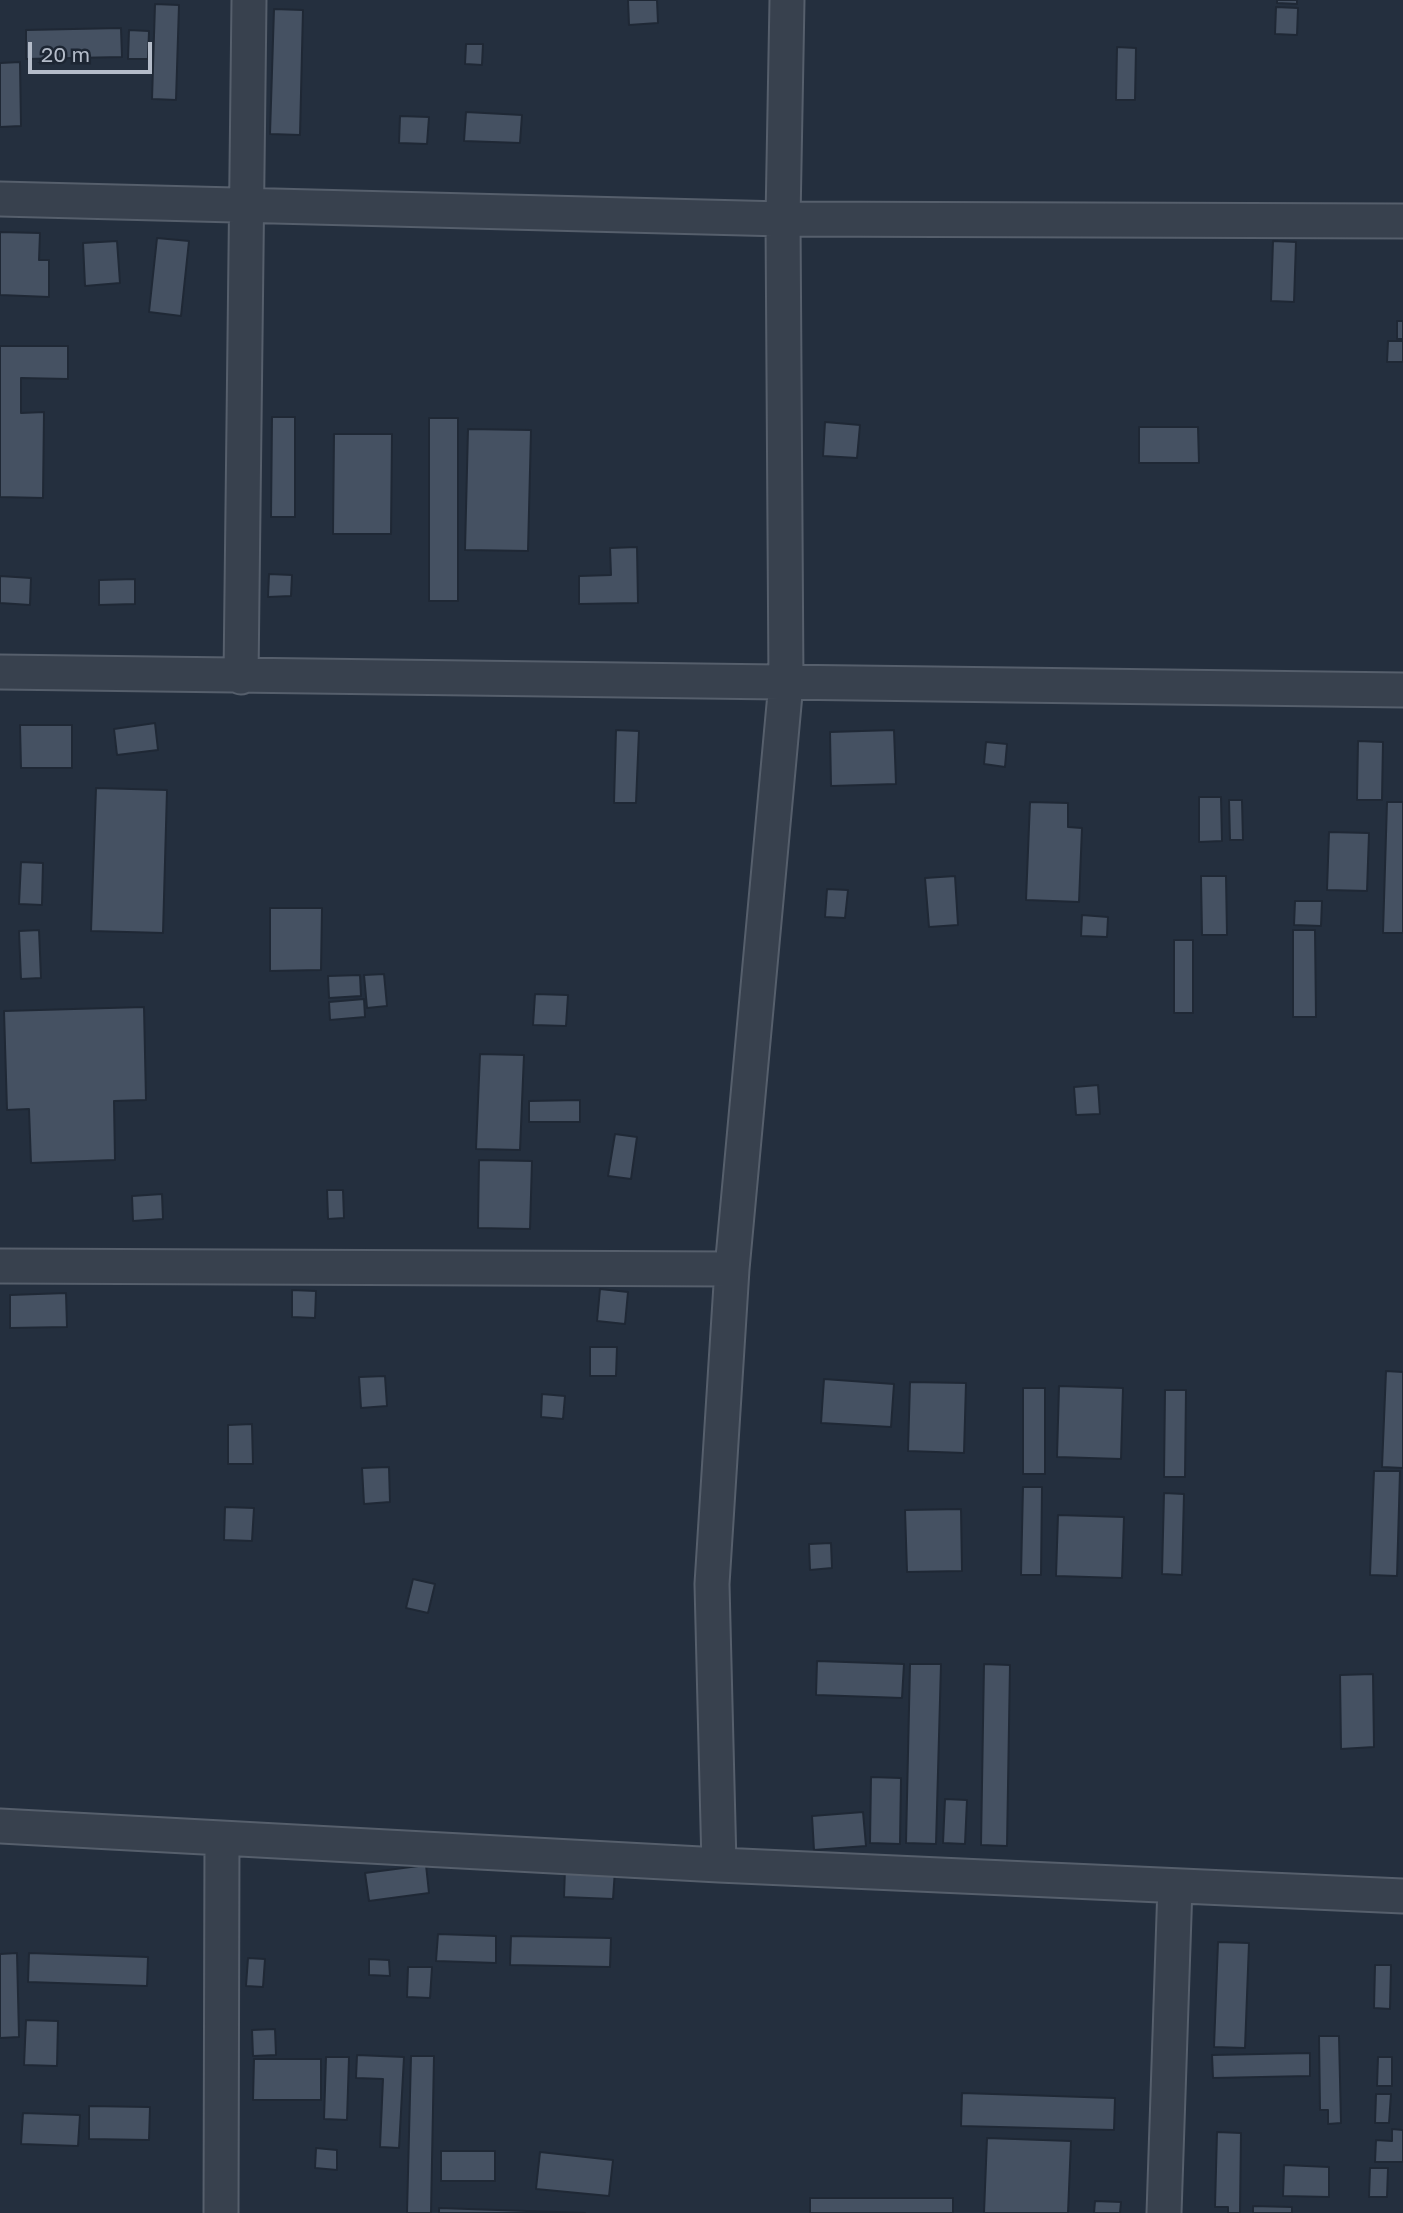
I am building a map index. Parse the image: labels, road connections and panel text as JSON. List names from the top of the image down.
{
  "scale_bar": "20 m"
}
